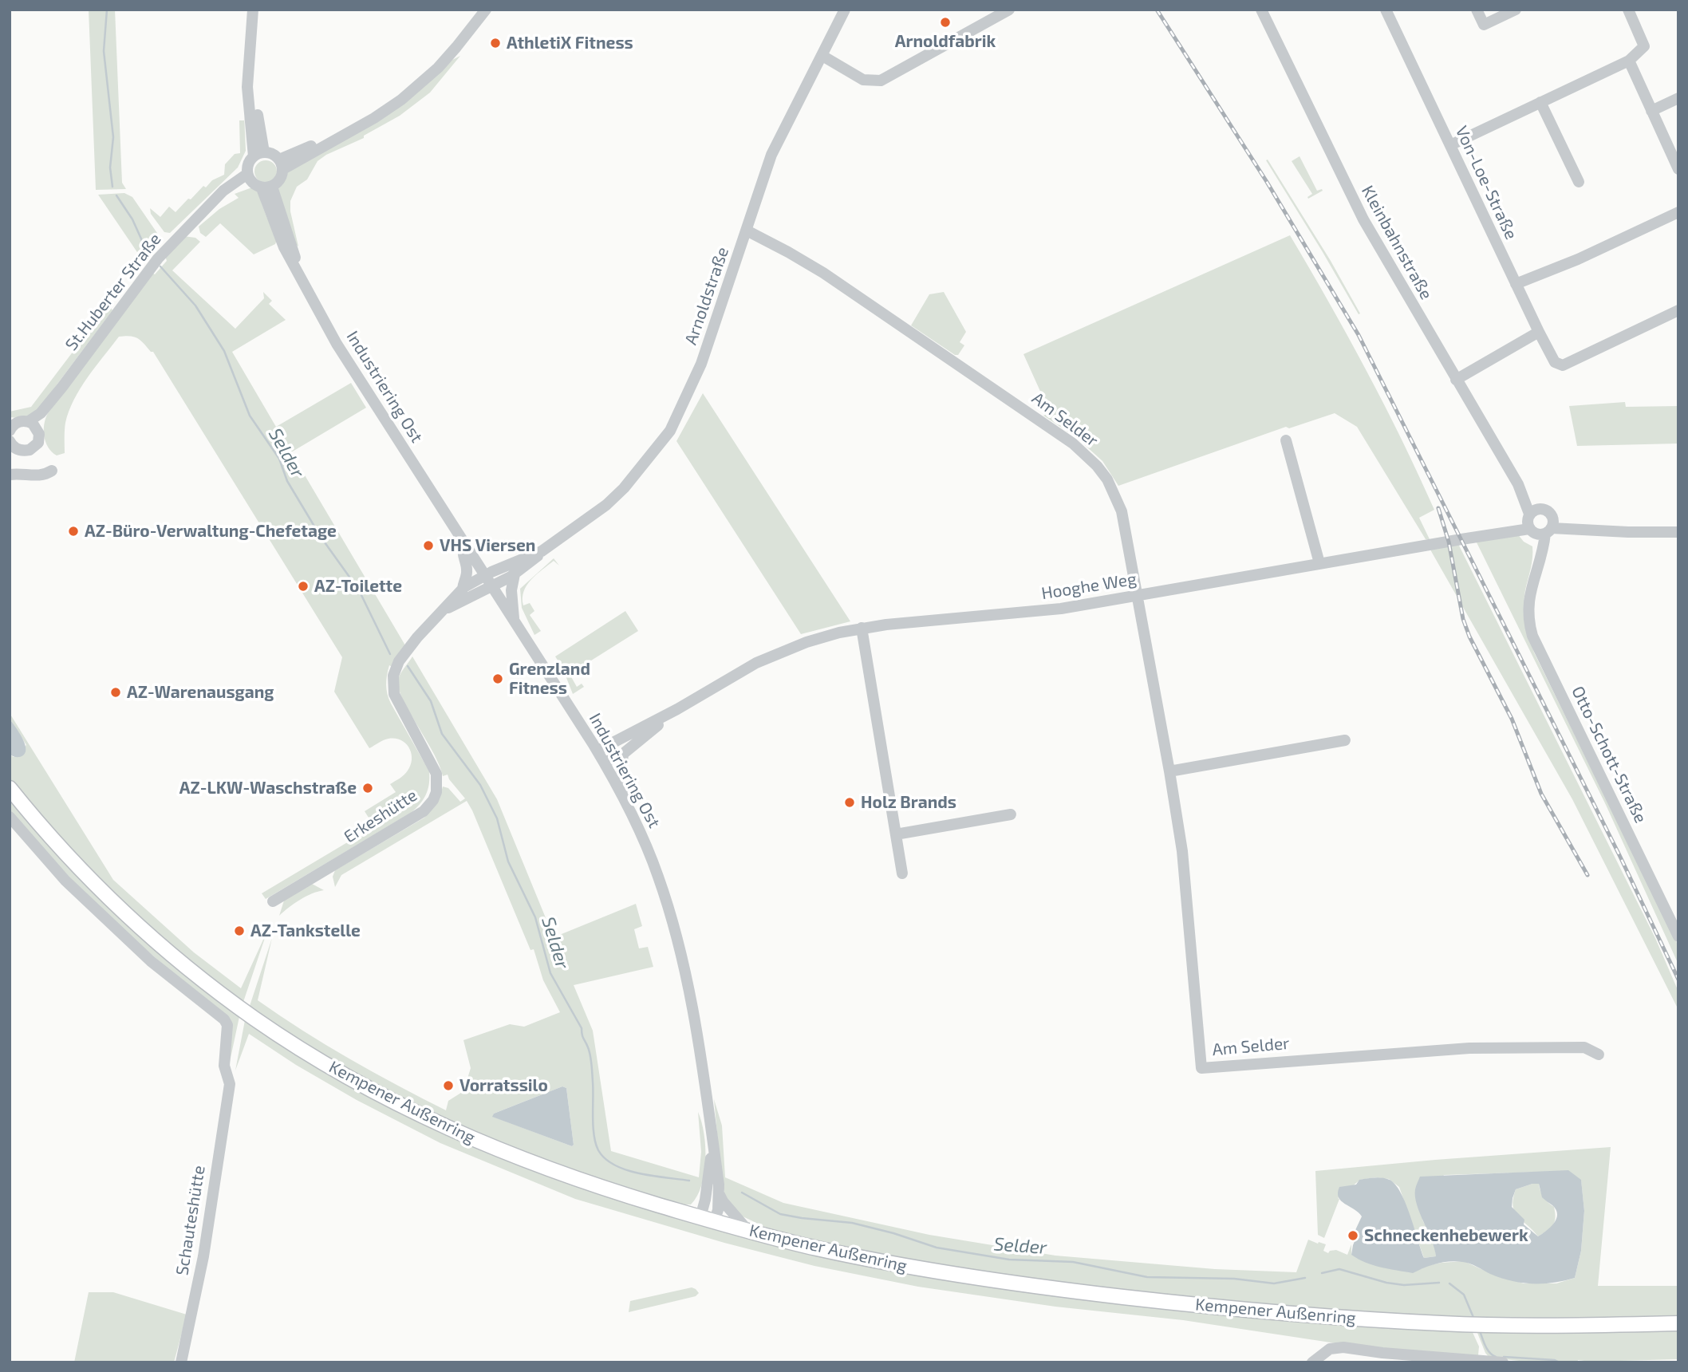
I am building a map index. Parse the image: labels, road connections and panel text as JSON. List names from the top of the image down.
{
  "streets": {
    "main road": ["Kempener Außenring"],
    "street": [
      "Von-Loe-Straße",
      "Kleinbahnstraße",
      "St.Huberter Straße",
      "Arnoldstraße",
      "Industriering Ost",
      "Am Selder",
      "Hooghe Weg",
      "Otto-Schott-Straße",
      "Erkeshütte",
      "Schauteshütte"
    ]
  },
  "crossings": [
    ["Kleinbahnstraße", "Hooghe Weg"],
    ["Kleinbahnstraße", "Otto-Schott-Straße"],
    ["St.Huberter Straße", "Industriering Ost"],
    ["Arnoldstraße", "Industriering Ost"],
    ["Arnoldstraße", "Am Selder"],
    ["Arnoldstraße", "Erkeshütte"],
    ["Industriering Ost", "Hooghe Weg"],
    ["Industriering Ost", "Erkeshütte"],
    ["Industriering Ost", "Kempener Außenring"],
    ["Am Selder", "Hooghe Weg"],
    ["Hooghe Weg", "Otto-Schott-Straße"]
  ],
  "water": ["Selder"],
  "places": [
    "Arnoldfabrik",
    "AthletiX Fitness",
    "AZ-Büro-Verwaltung-Chefetage",
    "VHS Viersen",
    "AZ-Toilette",
    "Grenzland Fitness",
    "AZ-Warenausgang",
    "AZ-LKW-Waschstraße",
    "Holz Brands",
    "AZ-Tankstelle",
    "Vorratssilo",
    "Schneckenhebewerk"
  ]
}
